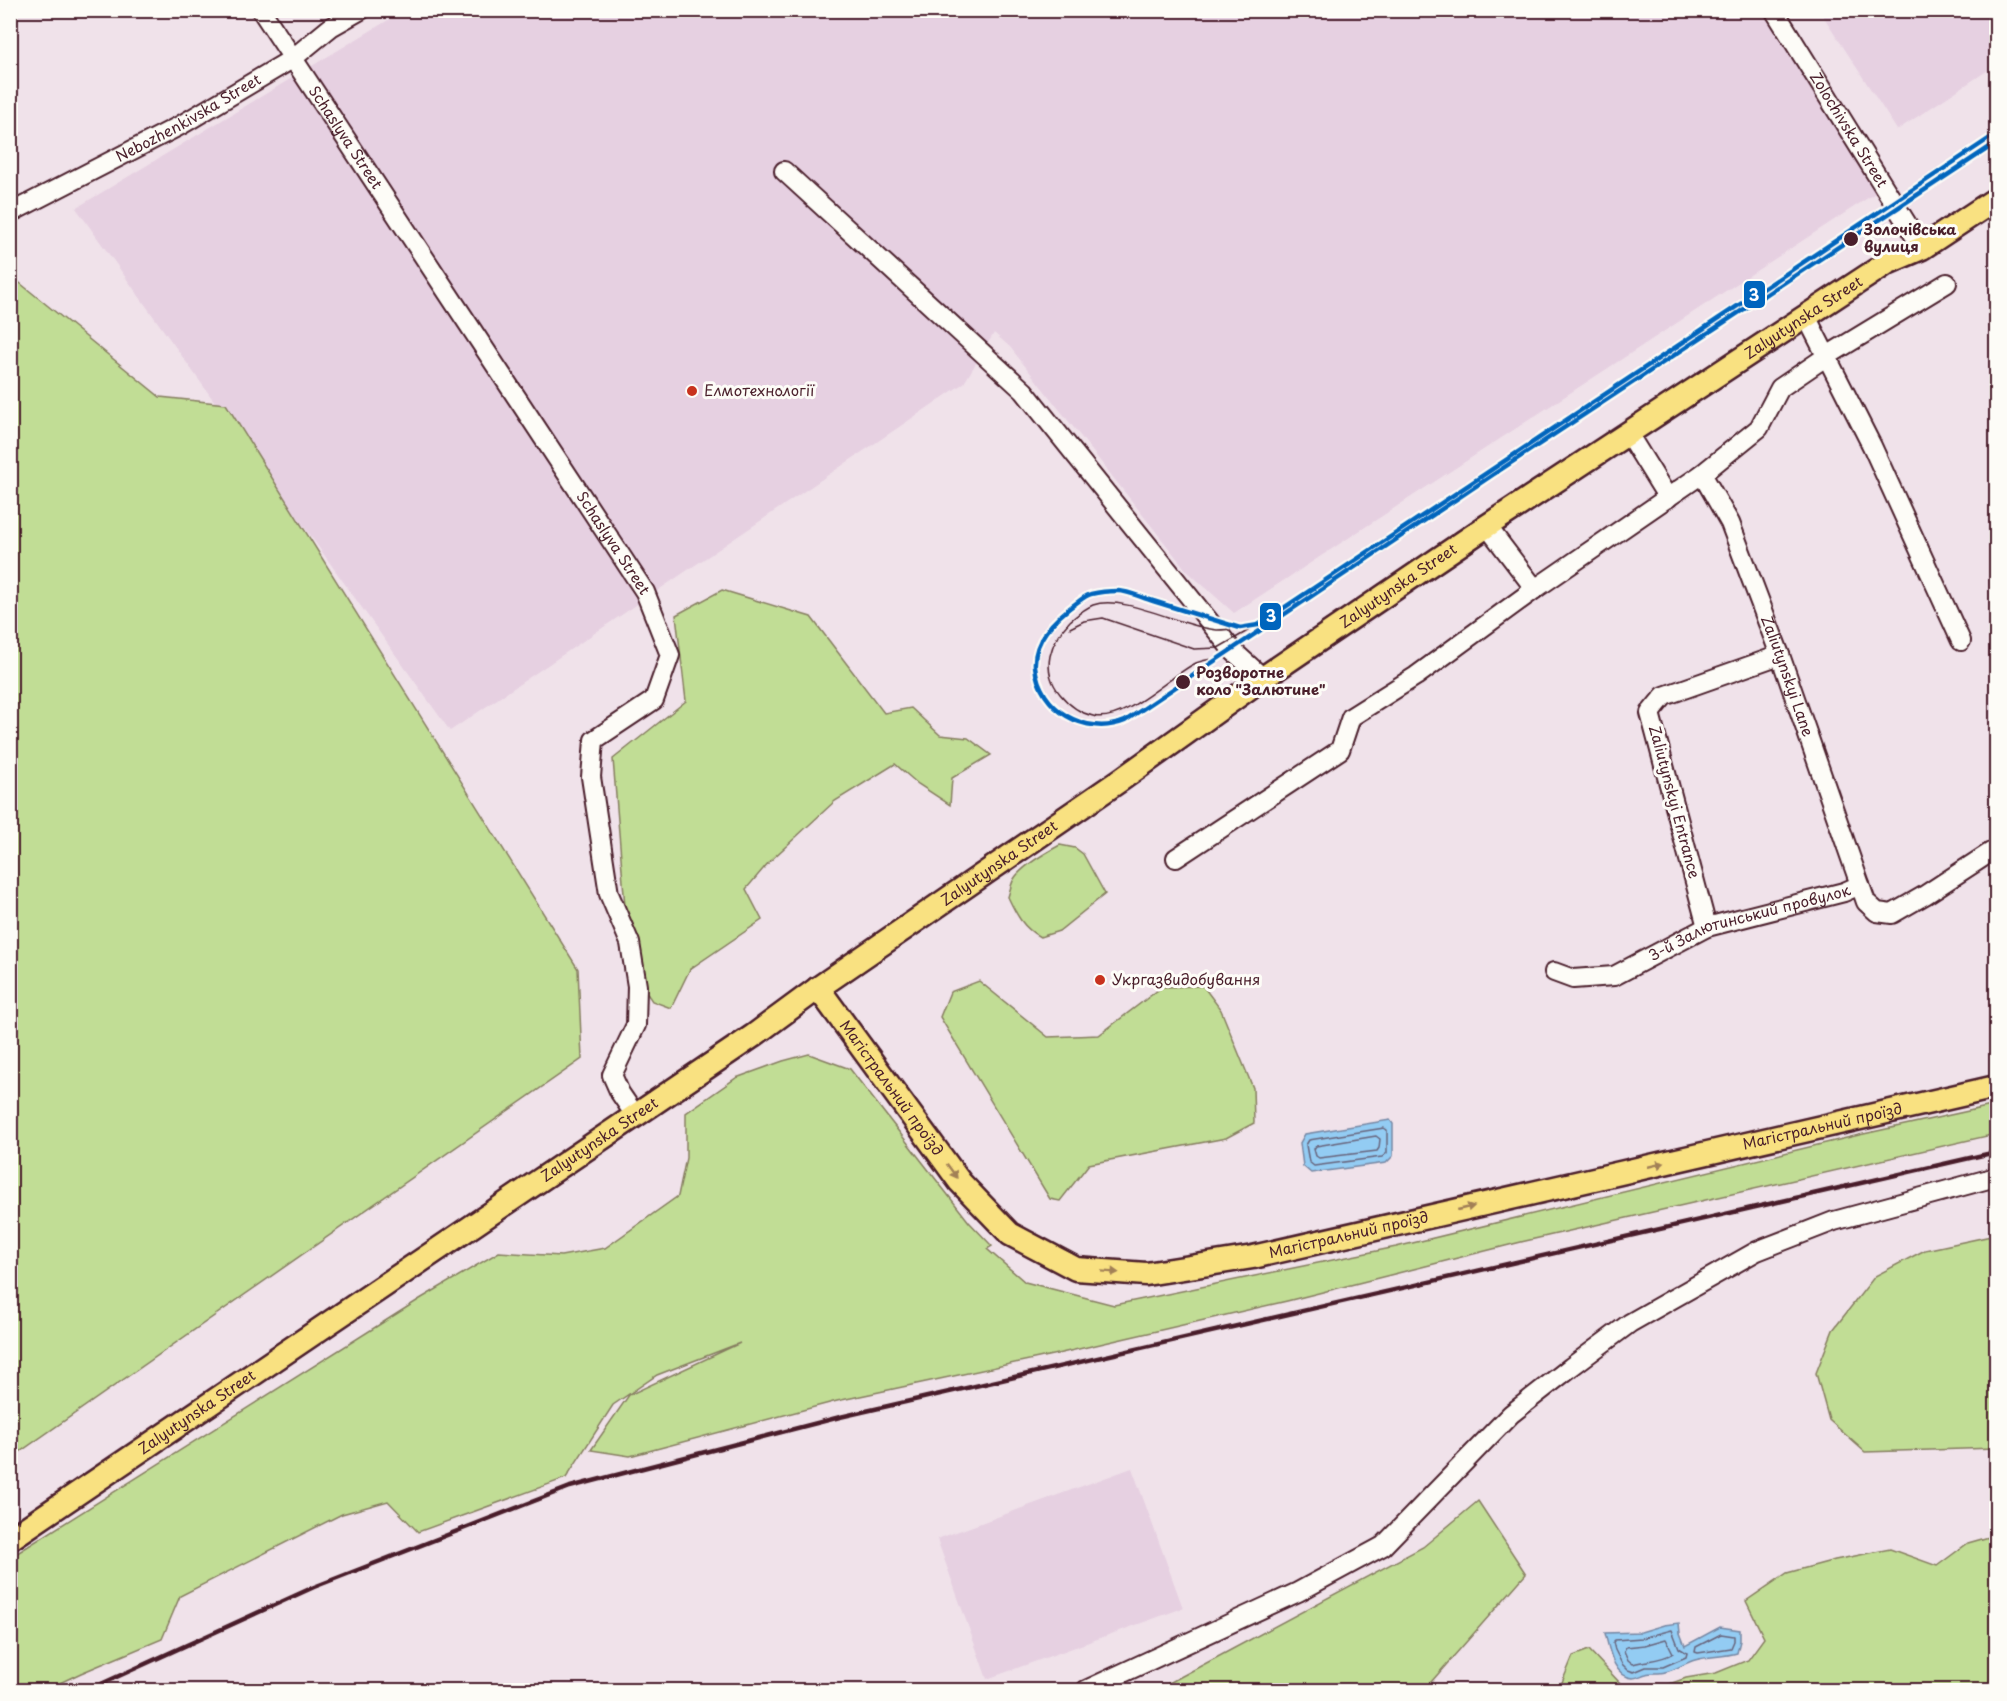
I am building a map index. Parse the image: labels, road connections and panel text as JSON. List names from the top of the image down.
{
  "streets": {
    "main road": ["Zalyutynska Street", "Магістральний проїзд"],
    "street": [
      "Nebozhenkivska Street",
      "Zolochivska Street",
      "Schaslyva Street",
      "Zaliutynskyi Lane",
      "Zaliutynskyi Entrance",
      "3-й Залютинський провулок"
    ]
  },
  "crossings": [
    ["Nebozhenkivska Street", "Schaslyva Street"],
    ["Zolochivska Street", "Zalyutynska Street"],
    ["Schaslyva Street", "Zalyutynska Street"],
    ["Zalyutynska Street", "Магістральний проїзд"],
    ["Zaliutynskyi Lane", "Zaliutynskyi Entrance"],
    ["Zaliutynskyi Lane", "3-й Залютинський провулок"],
    ["Zaliutynskyi Entrance", "3-й Залютинський провулок"]
  ],
  "one_way": ["Магістральний проїзд"],
  "places": [
    "Золочівська вулиця",
    "Елмотехнології",
    "Розворотне коло \"Залютине\"",
    "Укргазвидобування"
  ],
  "lines": ["transit line 3"]
}
